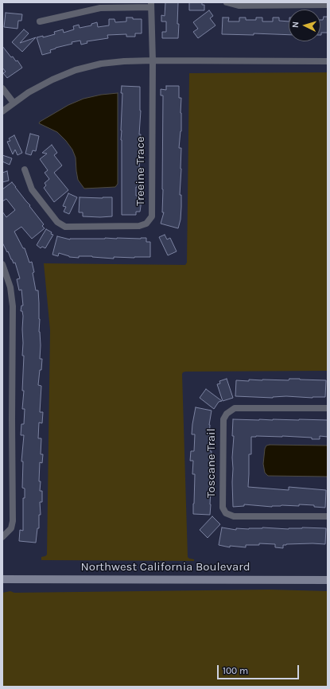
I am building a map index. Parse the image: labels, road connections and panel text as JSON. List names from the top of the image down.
{
  "streets": {
    "street": ["Treeine Trace", "Toscane Trail", "Northwest California Boulevard"]
  },
  "scale_bar": "100 m",
  "north": "left"
}
